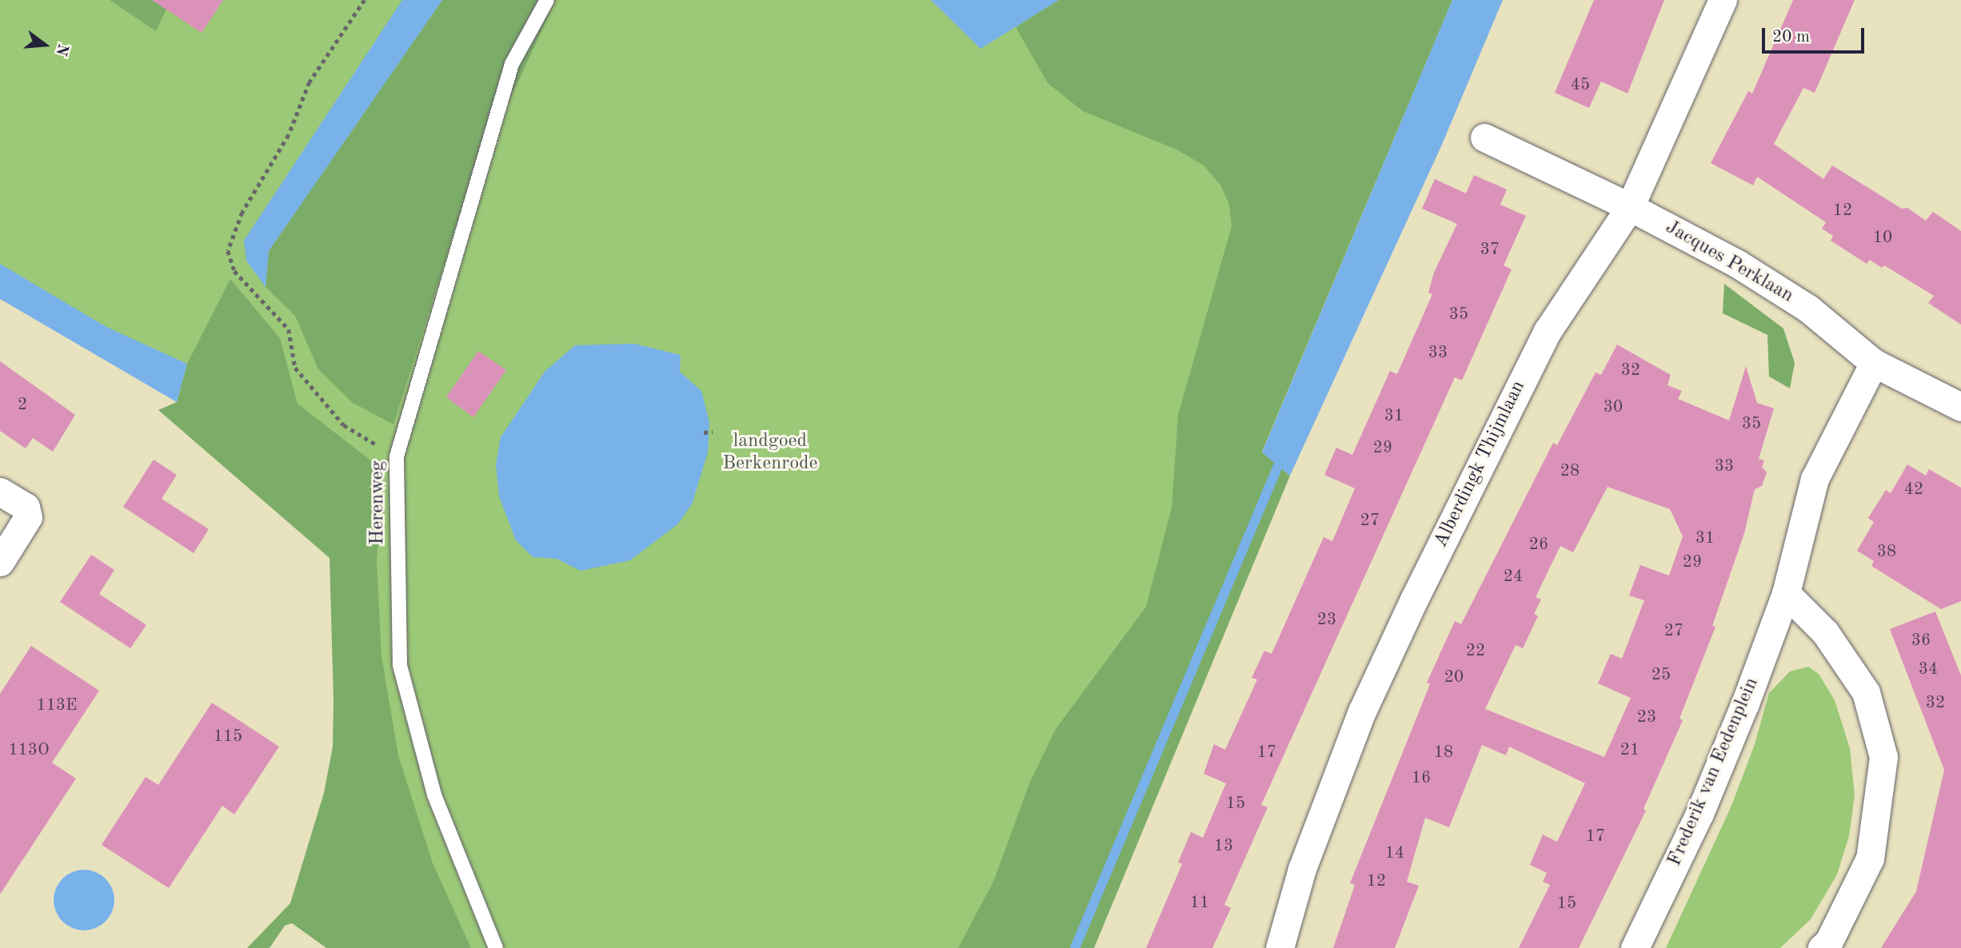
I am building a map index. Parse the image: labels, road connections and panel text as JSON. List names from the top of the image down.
{
  "streets": {
    "street": ["Jacques Perklaan", "Alberdingk Thijmlaan", "Frederik van Eedenplein"],
    "lane": ["Herenweg"]
  },
  "crossings": [
    ["Jacques Perklaan", "Alberdingk Thijmlaan"],
    ["Jacques Perklaan", "Frederik van Eedenplein"]
  ],
  "parks": ["landgoed Berkenrode"],
  "house_numbers": [
    "45",
    "12",
    "10",
    "37",
    "35",
    "33",
    "32",
    "2",
    "30",
    "31",
    "35",
    "29",
    "33",
    "28",
    "42",
    "27",
    "31",
    "26",
    "38",
    "29",
    "24",
    "23",
    "27",
    "36",
    "22",
    "34",
    "25",
    "20",
    "32",
    "113E",
    "23",
    "115",
    "113O",
    "21",
    "17",
    "18",
    "16",
    "15",
    "17",
    "13",
    "14",
    "12",
    "11",
    "15"
  ],
  "scale_bar": "20 m",
  "north": "right"
}
